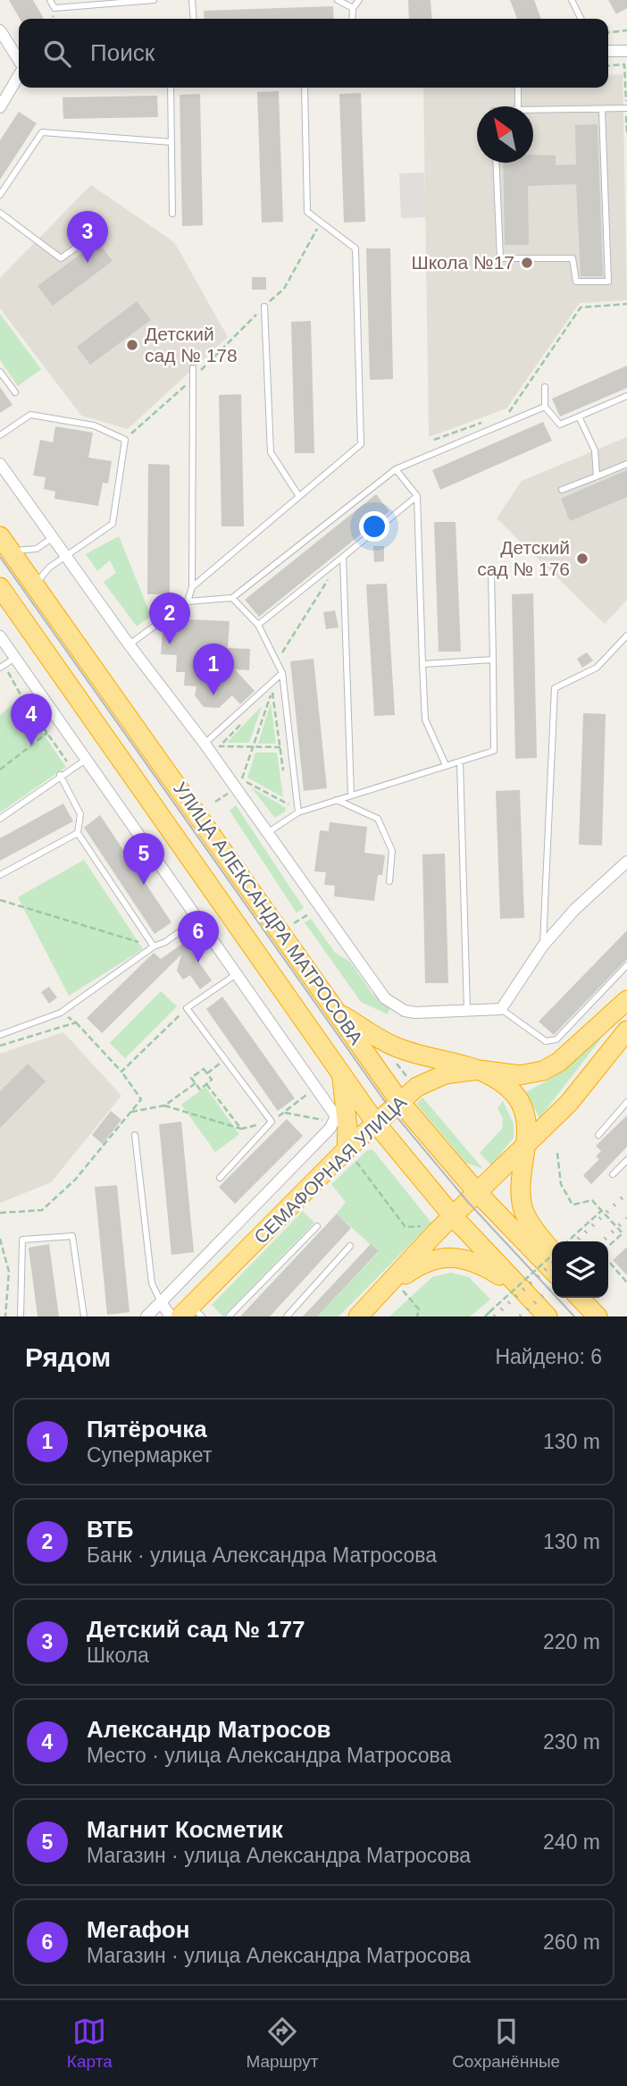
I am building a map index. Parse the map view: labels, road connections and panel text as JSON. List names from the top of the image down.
{
  "streets": {
    "highway": ["УЛИЦА АЛЕКСАНДРА МАТРОСОВА", "СЕМАФОРНАЯ УЛИЦА"]
  },
  "crossings": [
    ["УЛИЦА АЛЕКСАНДРА МАТРОСОВА", "СЕМАФОРНАЯ УЛИЦА"]
  ],
  "places": ["Школа №17", "Детский сад № 178", "Детский сад № 176"],
  "north": "top left",
  "page": {
    "search": "Поиск",
    "pins": [
      "3",
      "2",
      "1",
      "4",
      "5",
      "6"
    ],
    "heading": ["Рядом", "Найдено: 6"],
    "list": [
      {
        "mark": "1",
        "name": "Пятёрочка",
        "note": "Супермаркет",
        "value": "130 m"
      },
      {
        "mark": "2",
        "name": "ВТБ",
        "note": "Банк · улица Александра Матросова",
        "value": "130 m"
      },
      {
        "mark": "3",
        "name": "Детский сад № 177",
        "note": "Школа",
        "value": "220 m"
      },
      {
        "mark": "4",
        "name": "Александр Матросов",
        "note": "Место · улица Александра Матросова",
        "value": "230 m"
      },
      {
        "mark": "5",
        "name": "Магнит Косметик",
        "note": "Магазин · улица Александра Матросова",
        "value": "240 m"
      },
      {
        "mark": "6",
        "name": "Мегафон",
        "note": "Магазин · улица Александра Матросова",
        "value": "260 m"
      }
    ],
    "nav": ["Карта", "Маршрут", "Сохранённые"]
  }
}
